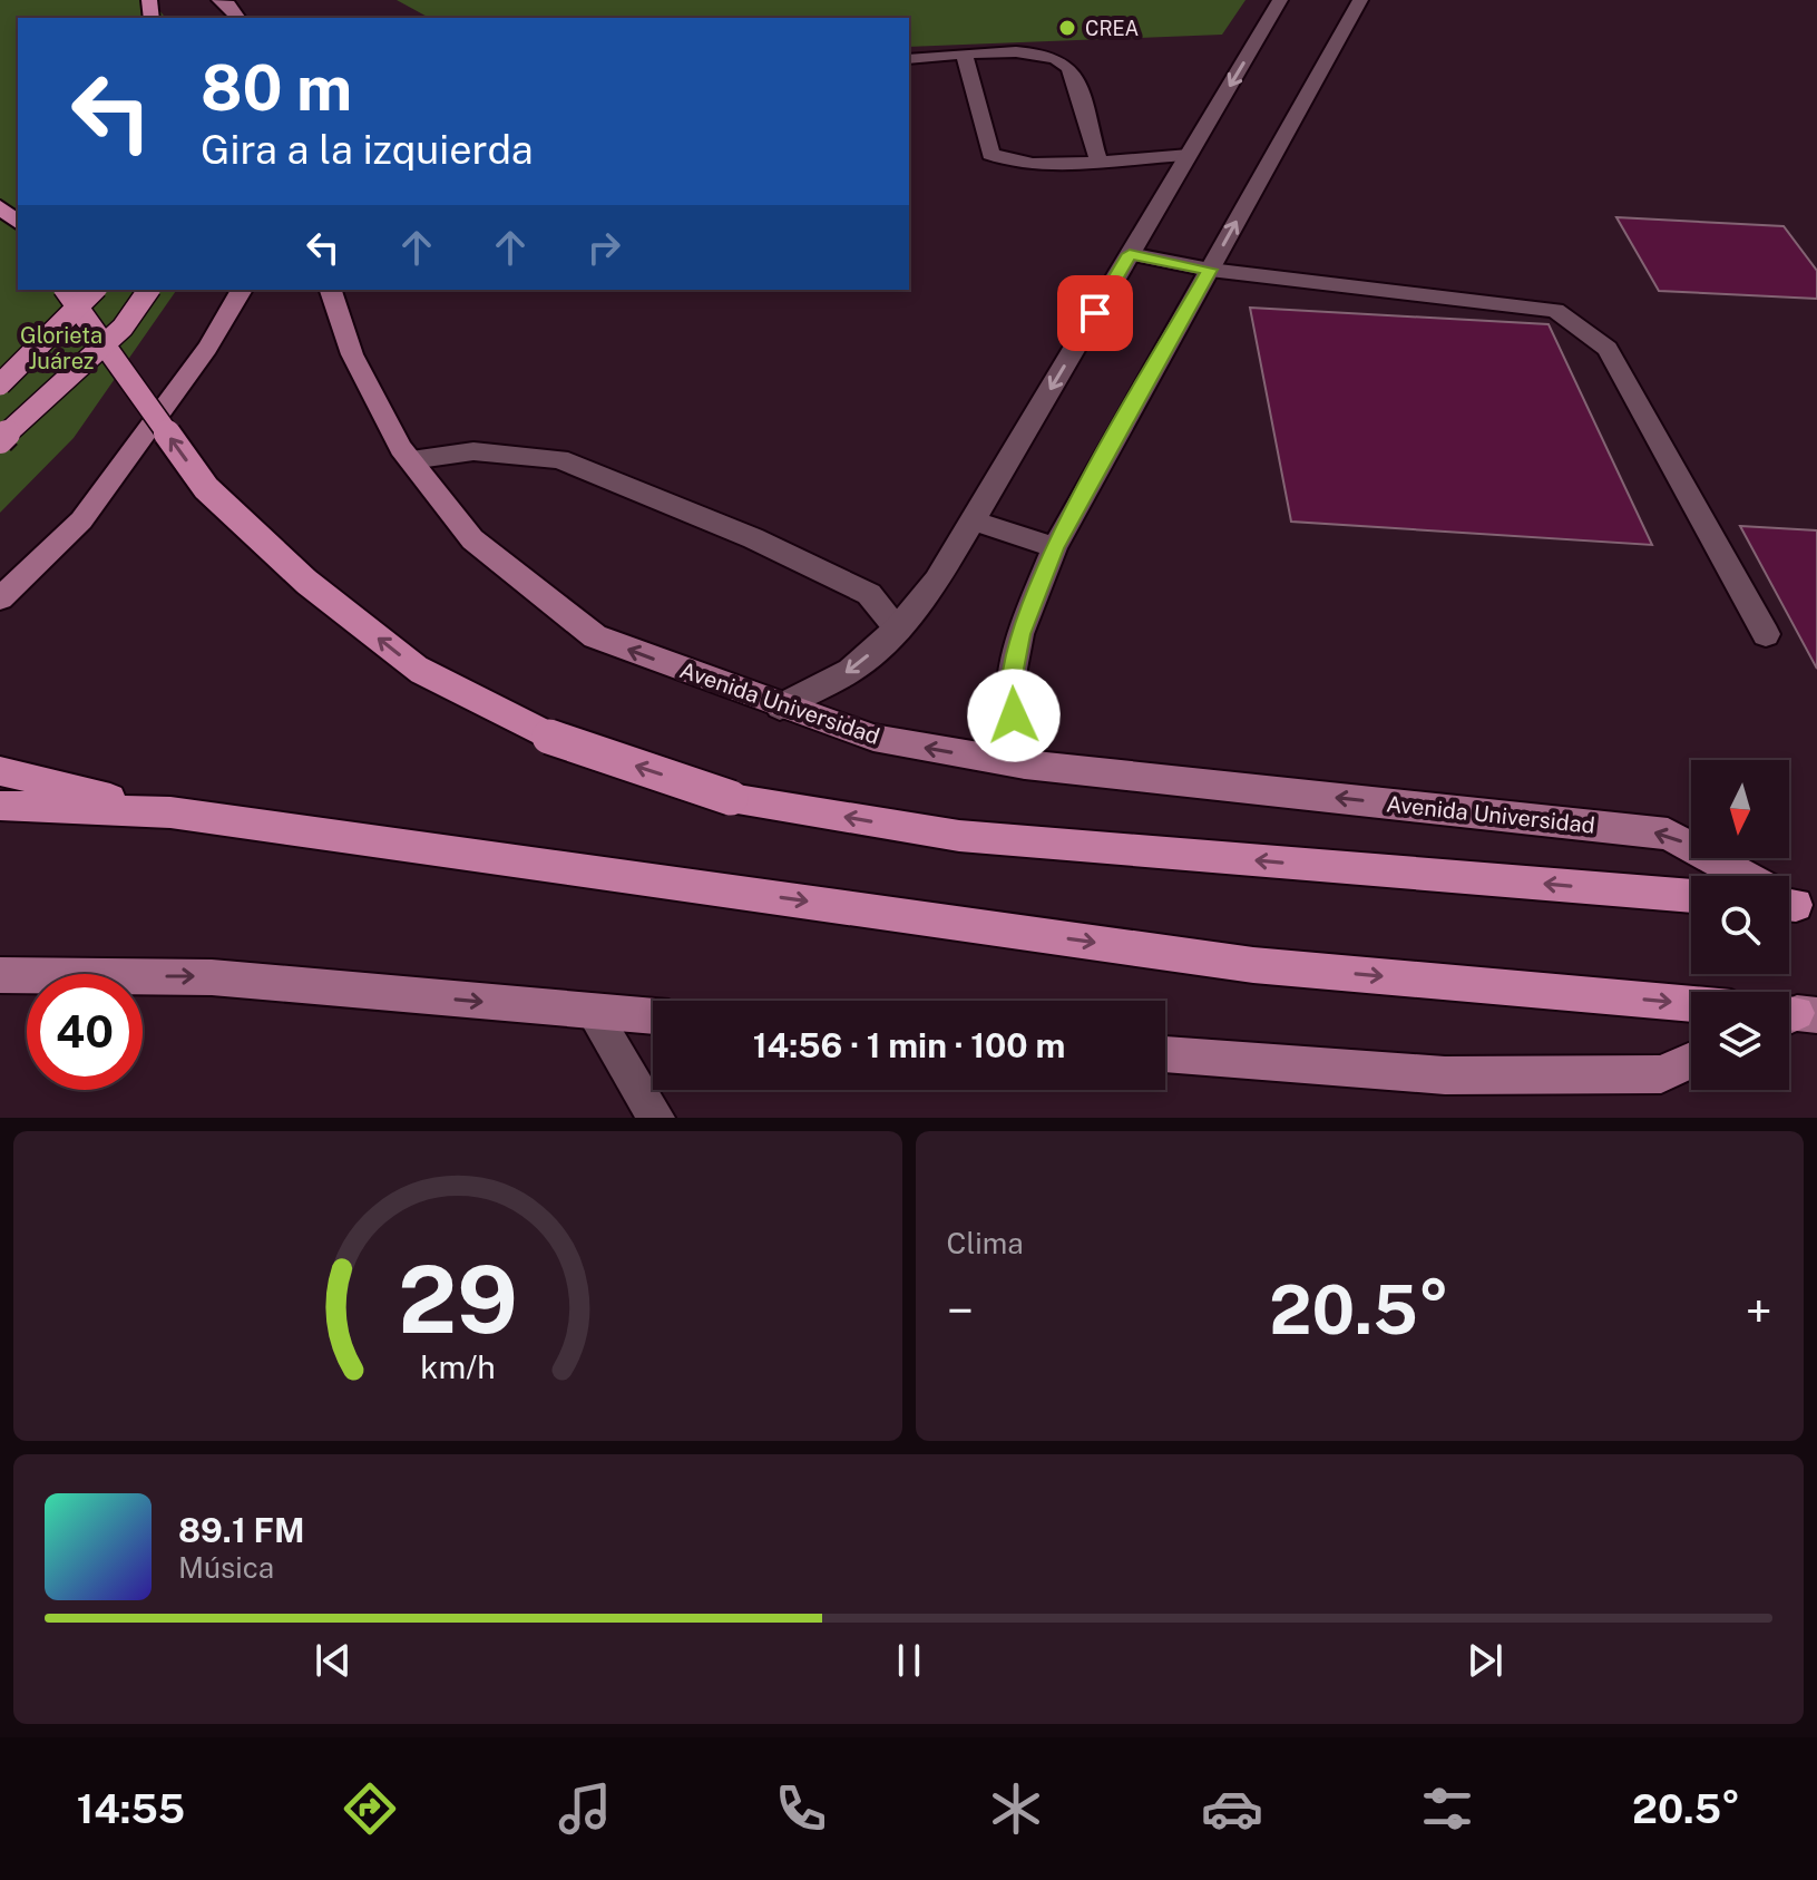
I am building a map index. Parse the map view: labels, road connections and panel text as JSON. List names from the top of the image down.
{
  "streets": {
    "main road": ["Avenida Universidad"]
  },
  "one_way": ["Avenida Universidad"],
  "parks": ["Glorieta Juárez"],
  "places": ["CREA"],
  "north": "bottom",
  "page": {
    "turn": ["80 m", "Gira a la izquierda"],
    "limit": "40",
    "trip": "14:56 · 1 min · 100 m",
    "tile": "Clima",
    "heat": ["−", "20.5°", "+"],
    "song": ["89.1 FM", "Música"],
    "tabs": ["14:55", "20.5°"],
    "gauge": ["29", "km/h"]
  }
}
